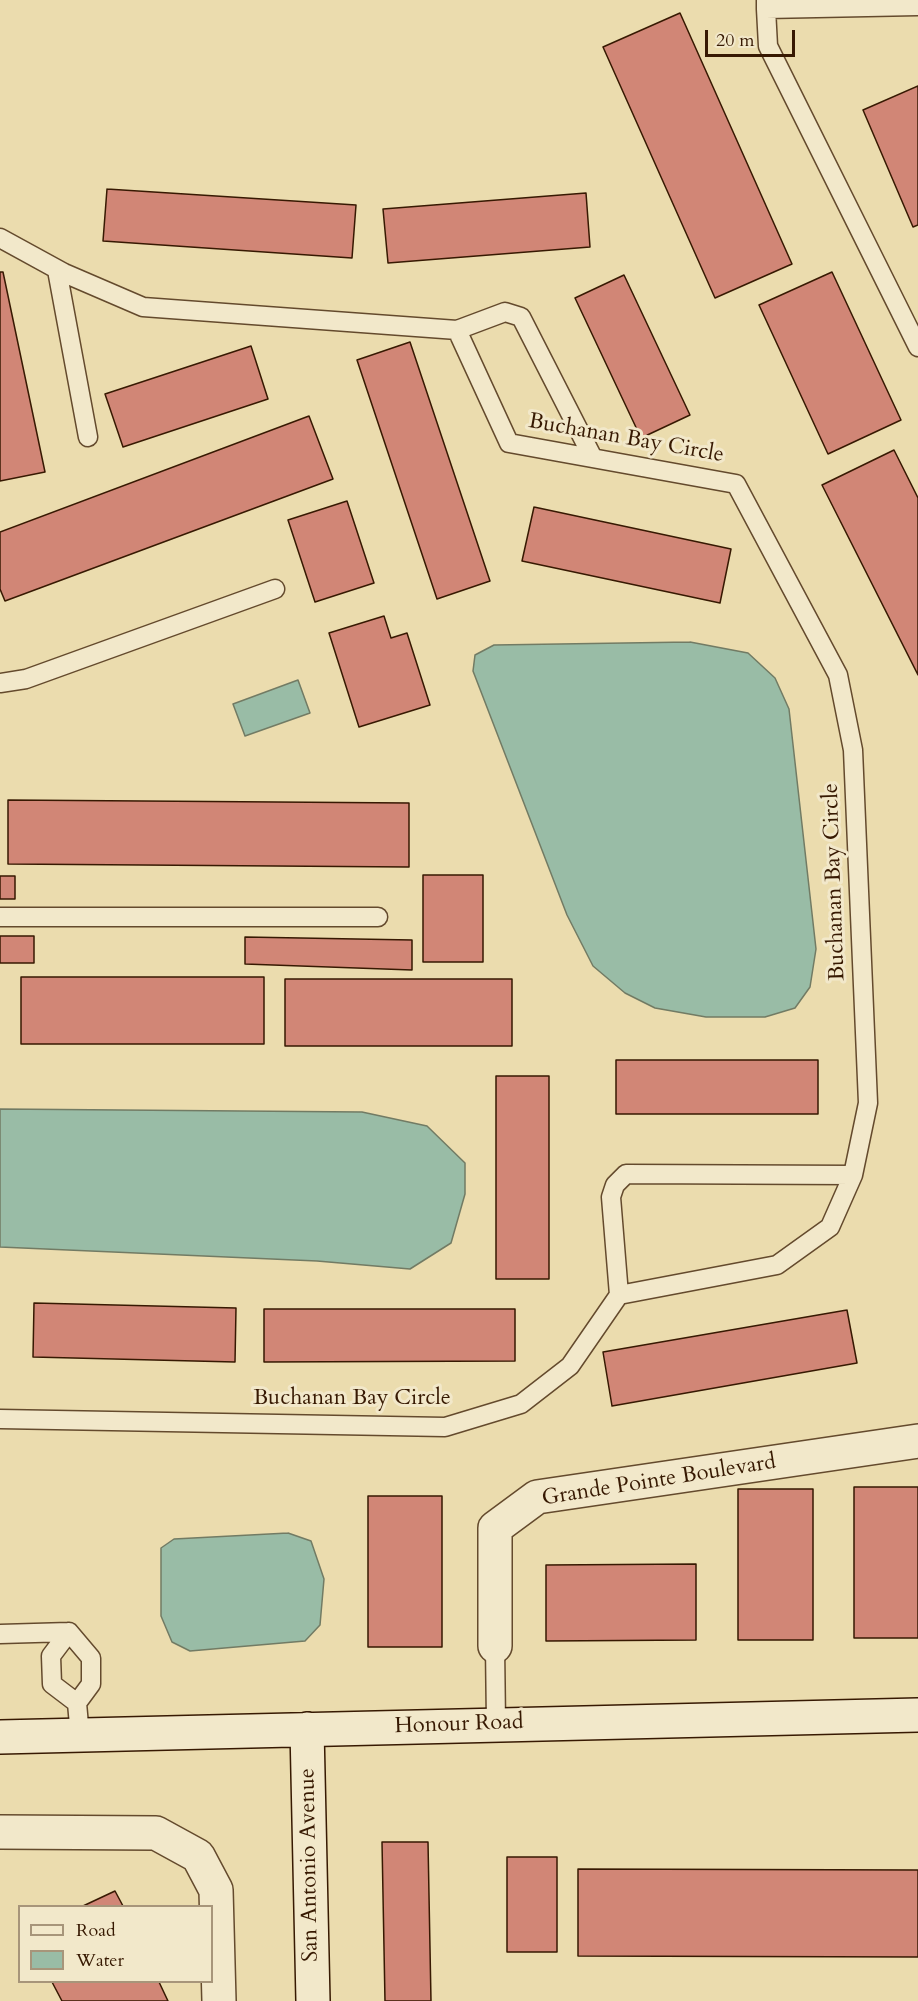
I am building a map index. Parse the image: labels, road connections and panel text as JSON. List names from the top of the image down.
{
  "streets": {
    "street": ["Grande Pointe Boulevard", "Honour Road", "San Antonio Avenue"],
    "lane": ["Buchanan Bay Circle"]
  },
  "crossings": [
    ["Grande Pointe Boulevard", "Honour Road"],
    ["Honour Road", "San Antonio Avenue"]
  ],
  "legend": ["Road", "Water"],
  "scale_bar": "20 m"
}
